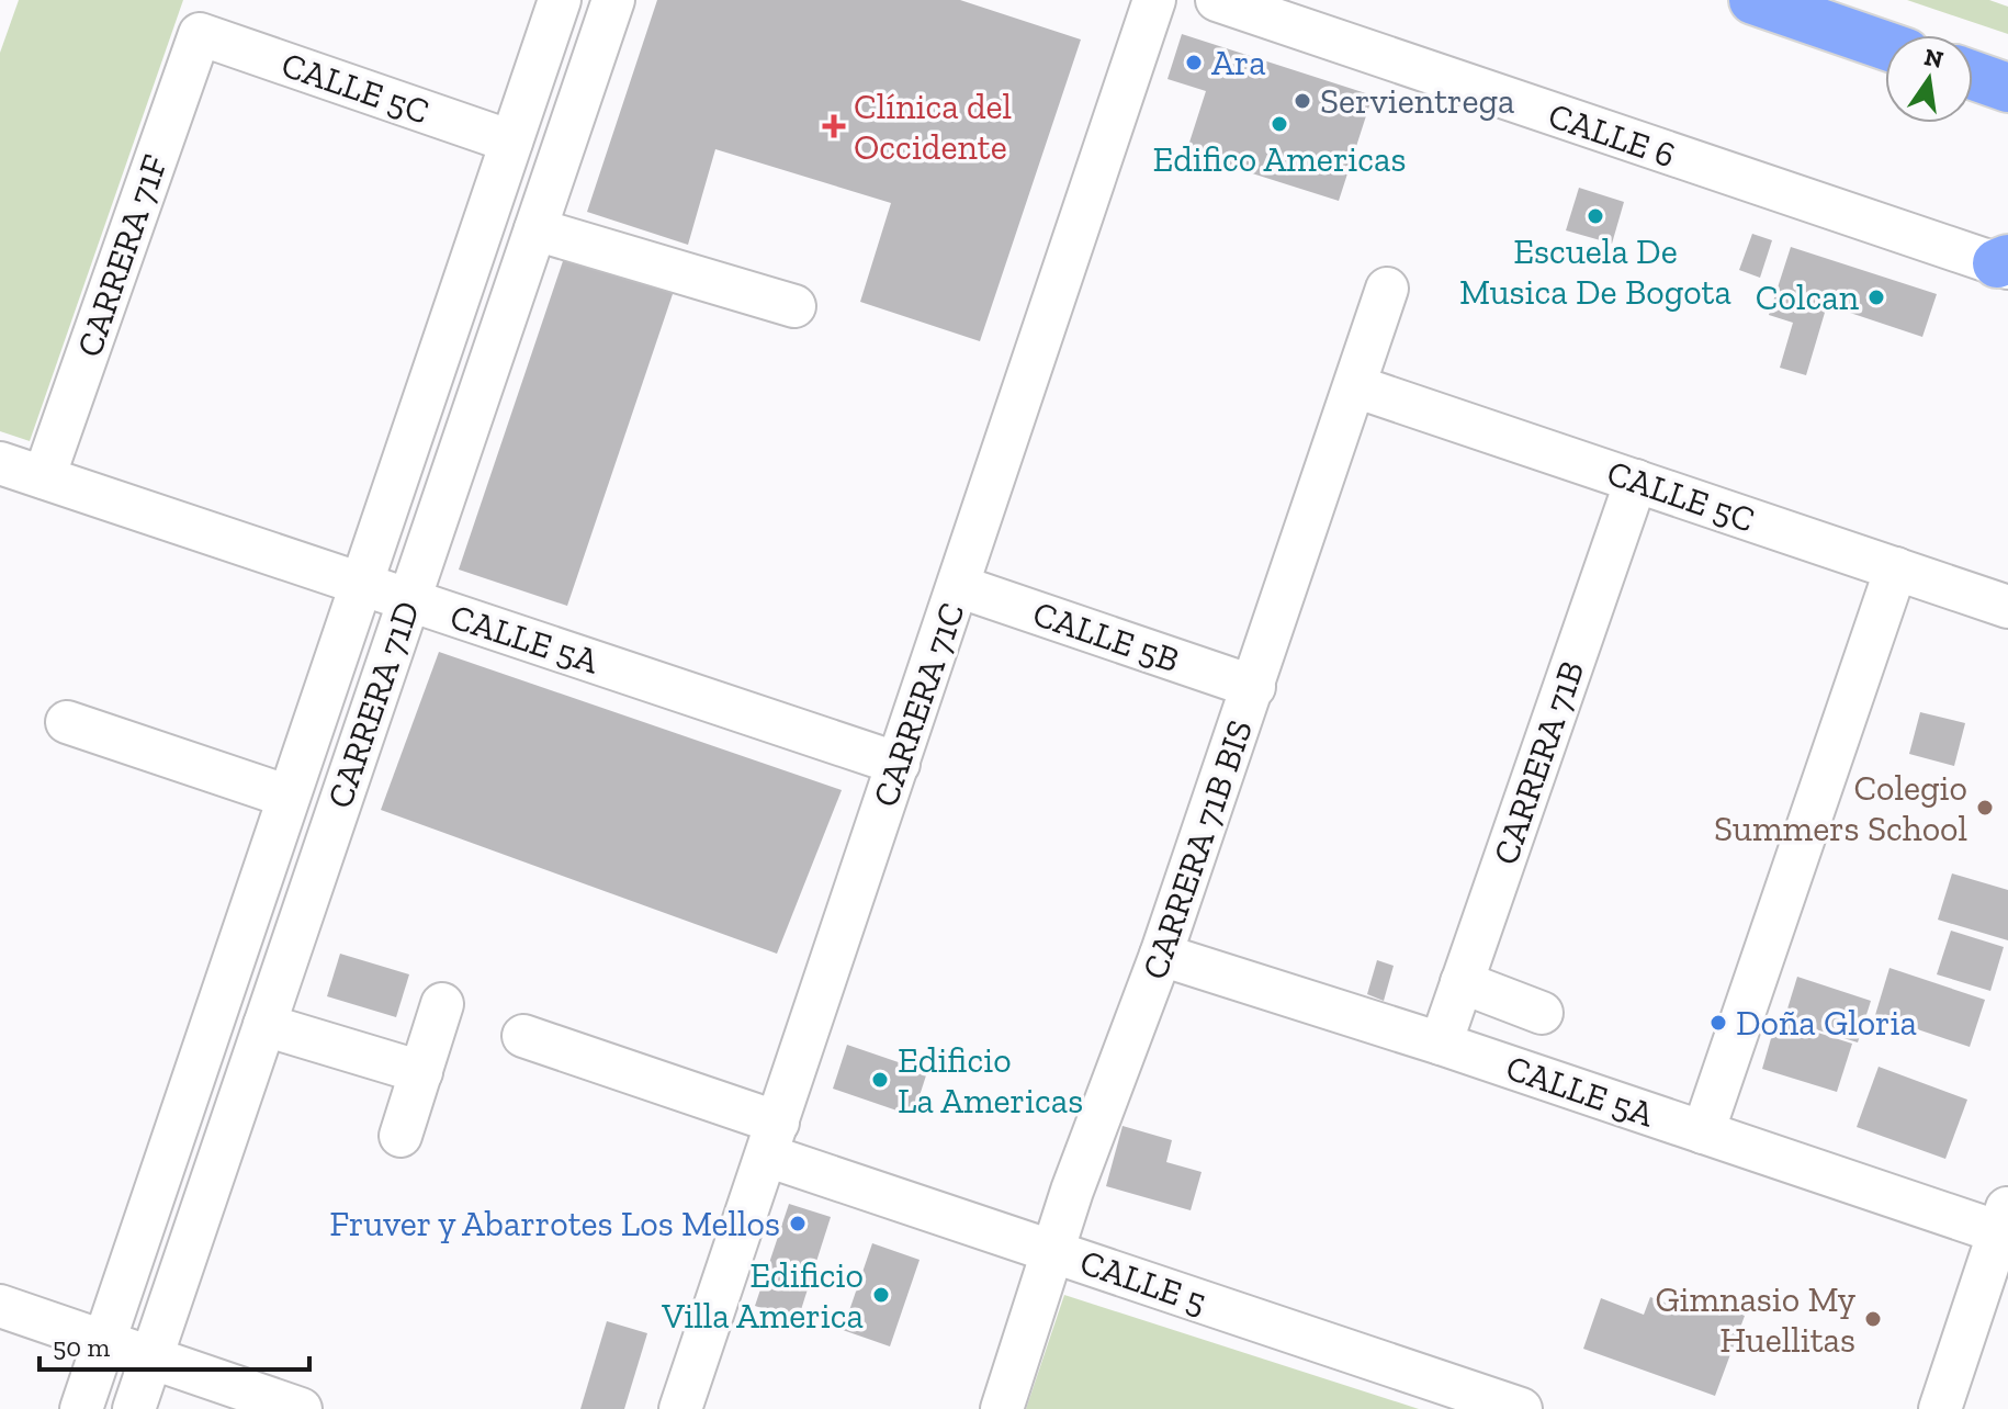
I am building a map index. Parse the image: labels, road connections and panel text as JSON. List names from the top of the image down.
{
  "streets": {
    "street": [
      "CALLE 5C",
      "CALLE 6",
      "CARRERA 71F",
      "CALLE 5B",
      "CALLE 5A",
      "CARRERA 71D",
      "CARRERA 71C",
      "CARRERA 71B",
      "CARRERA 71B BIS",
      "CALLE 5"
    ]
  },
  "crossings": [
    ["CALLE 5C", "CARRERA 71F"],
    ["CALLE 5C", "CARRERA 71D"],
    ["CALLE 5C", "CARRERA 71B"],
    ["CALLE 5C", "CARRERA 71B BIS"],
    ["CARRERA 71F", "CALLE 5A"],
    ["CALLE 5B", "CARRERA 71C"],
    ["CALLE 5B", "CARRERA 71B BIS"],
    ["CALLE 5A", "CARRERA 71D"],
    ["CALLE 5A", "CARRERA 71C"],
    ["CALLE 5A", "CARRERA 71B"],
    ["CALLE 5A", "CARRERA 71B BIS"],
    ["CARRERA 71C", "CALLE 5"],
    ["CARRERA 71B BIS", "CALLE 5"]
  ],
  "places": {
    "other": [
      "Ara",
      "Servientrega",
      "Edifico Americas",
      "Escuela De Musica De Bogota",
      "Colcan",
      "Colegio Summers School",
      "Doña Gloria",
      "Edificio La Americas",
      "Fruver y Abarrotes Los Mellos",
      "Edificio Villa America",
      "Gimnasio My Huellitas"
    ],
    "health": ["Clínica del Occidente"]
  },
  "scale_bar": "50 m",
  "north": "top"
}
